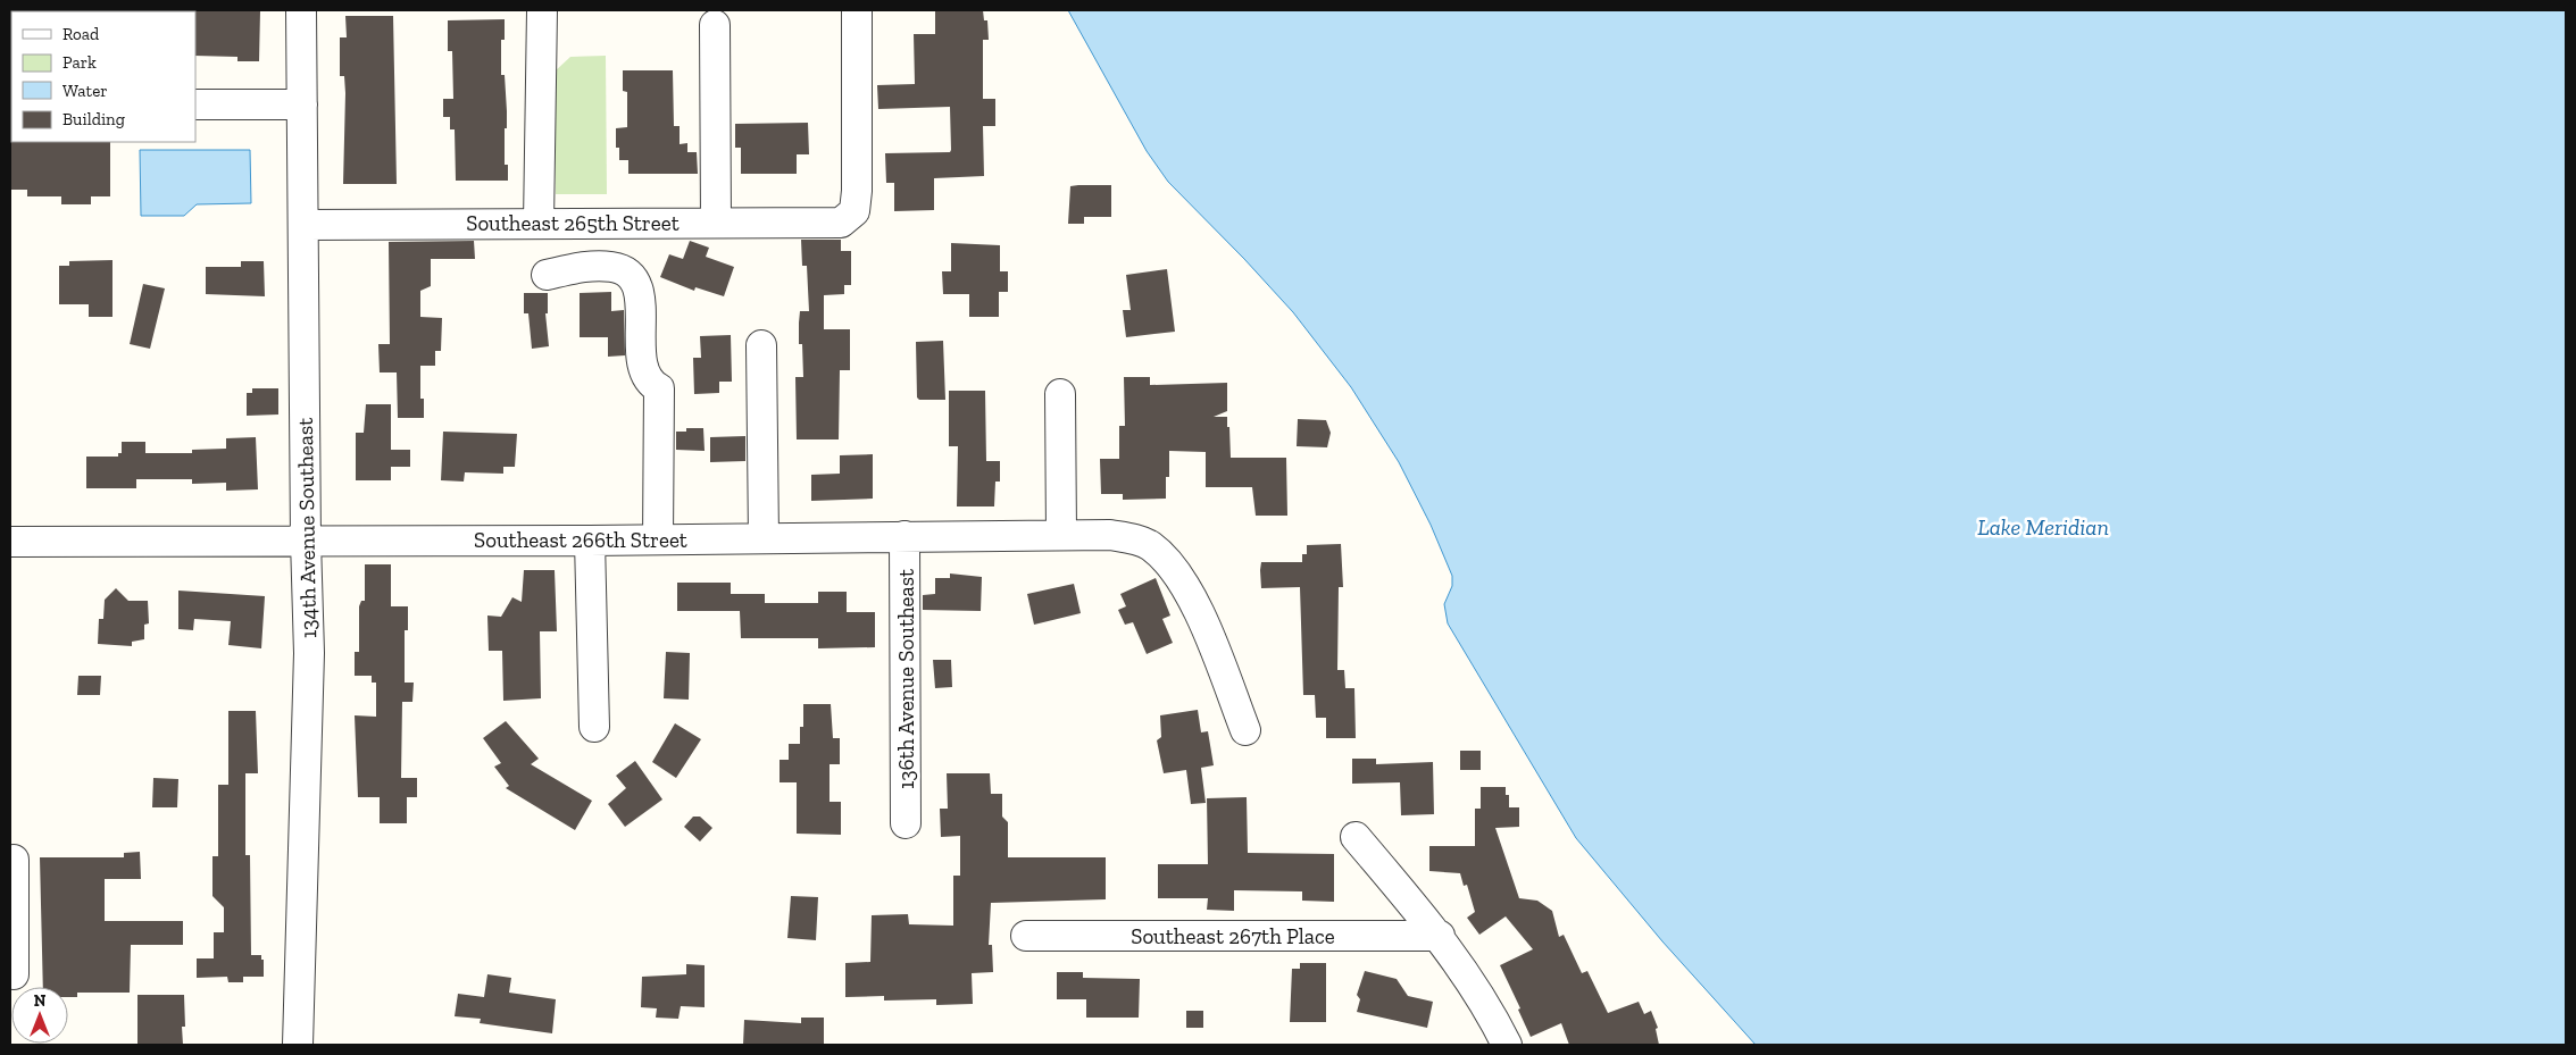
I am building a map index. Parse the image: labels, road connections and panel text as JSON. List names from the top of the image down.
{
  "streets": {
    "street": [
      "Southeast 265th Street",
      "134th Avenue Southeast",
      "Southeast 266th Street",
      "136th Avenue Southeast",
      "Southeast 267th Place"
    ]
  },
  "crossings": [
    ["Southeast 265th Street", "134th Avenue Southeast"],
    ["134th Avenue Southeast", "Southeast 266th Street"],
    ["Southeast 266th Street", "136th Avenue Southeast"]
  ],
  "water": ["Lake Meridian"],
  "legend": [
    "Road",
    "Park",
    "Water",
    "Building"
  ],
  "north": "top"
}
